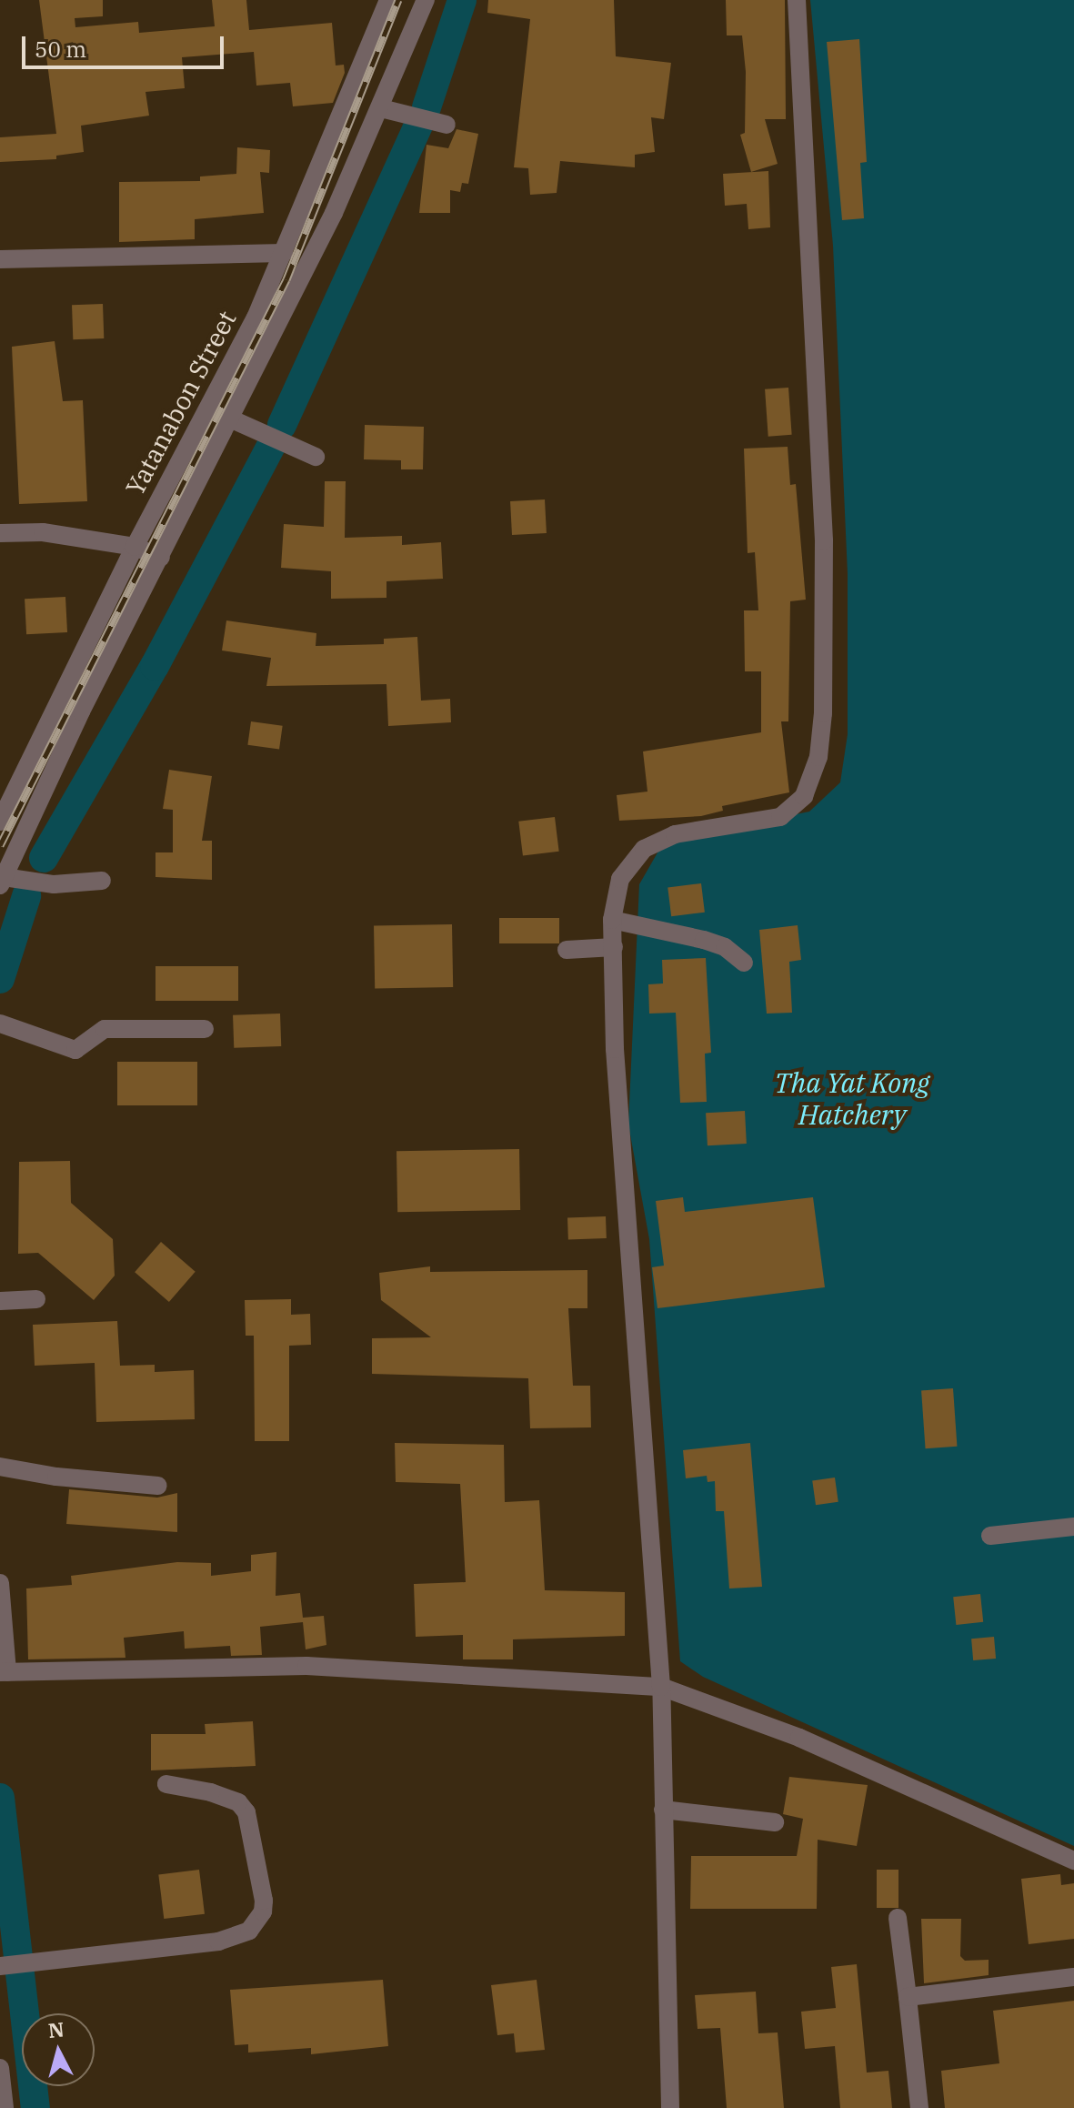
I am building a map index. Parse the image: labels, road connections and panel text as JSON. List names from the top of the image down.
{
  "streets": {
    "street": ["Yatanabon Street"]
  },
  "water": ["Tha Yat Kong Hatchery"],
  "scale_bar": "50 m",
  "north": "top"
}
